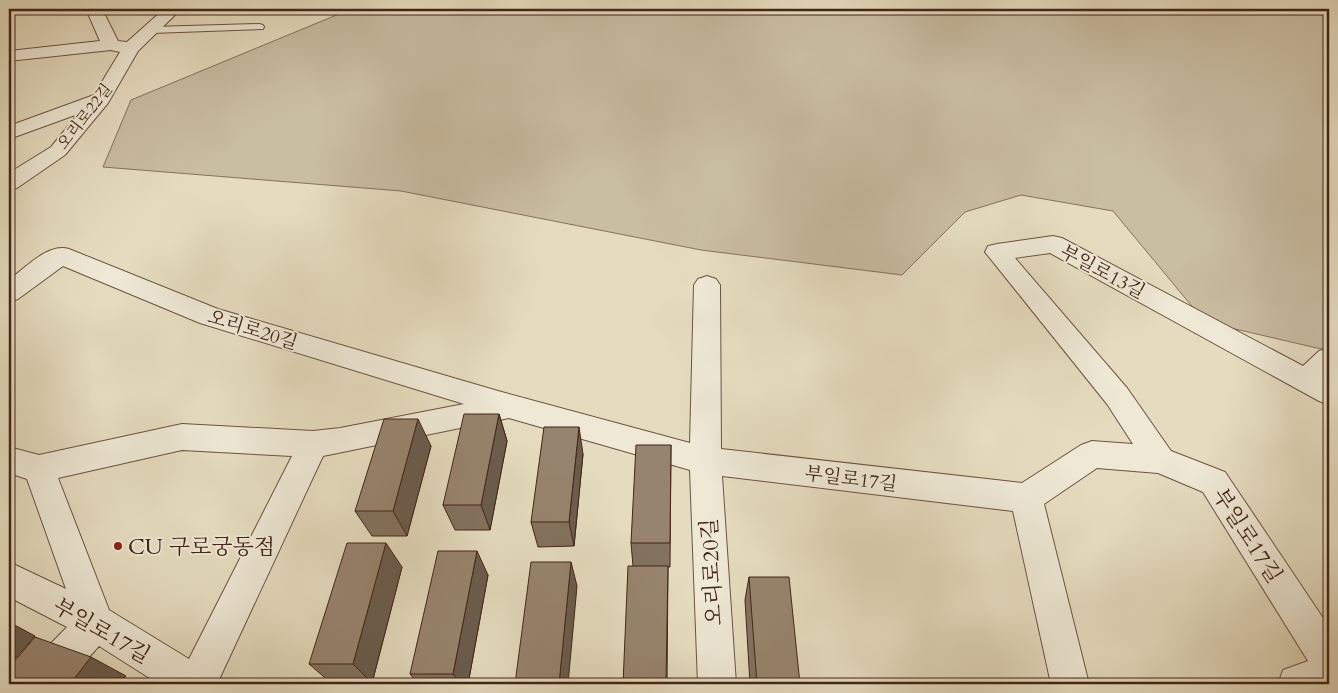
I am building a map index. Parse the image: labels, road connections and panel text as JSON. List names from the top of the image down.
{
  "streets": {
    "street": [
      "오리로22길",
      "부일로13길",
      "오리로20길",
      "부일로17길"
    ]
  },
  "crossings": [
    ["부일로13길", "부일로17길"],
    ["오리로20길", "부일로17길"]
  ],
  "places": ["CU 구로궁동점"]
}
